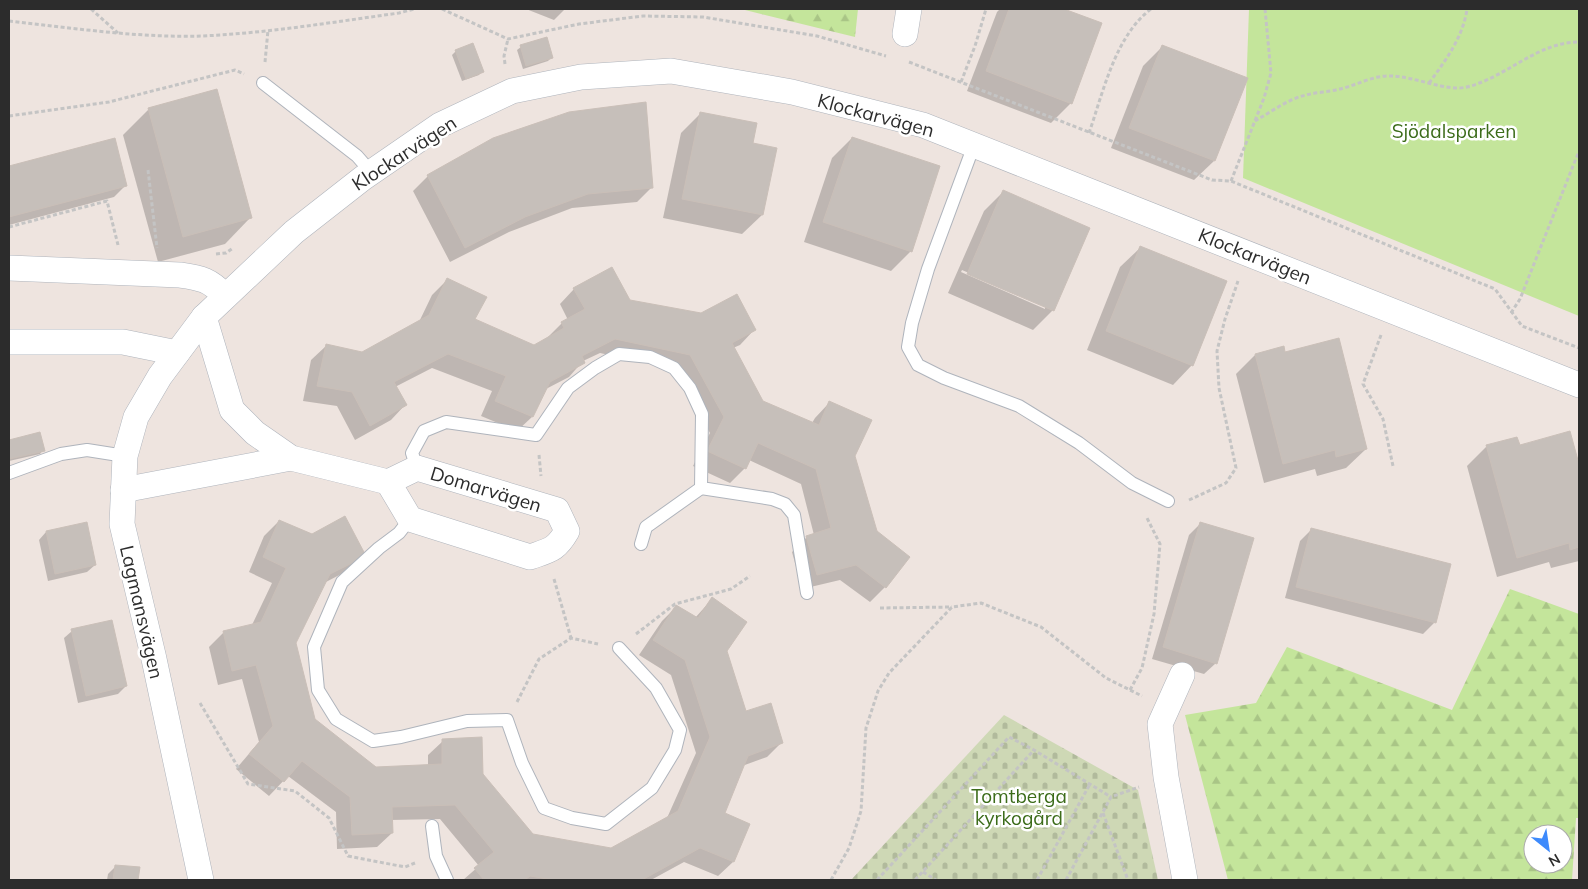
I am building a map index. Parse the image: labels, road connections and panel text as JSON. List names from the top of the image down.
{
  "streets": {
    "street": ["Klockarvägen", "Domarvägen", "Lagmansvägen"]
  },
  "crossings": [
    ["Klockarvägen", "Lagmansvägen"]
  ],
  "parks": ["Sjödalsparken", "Tomtberga kyrkogård"],
  "north": "bottom right"
}
